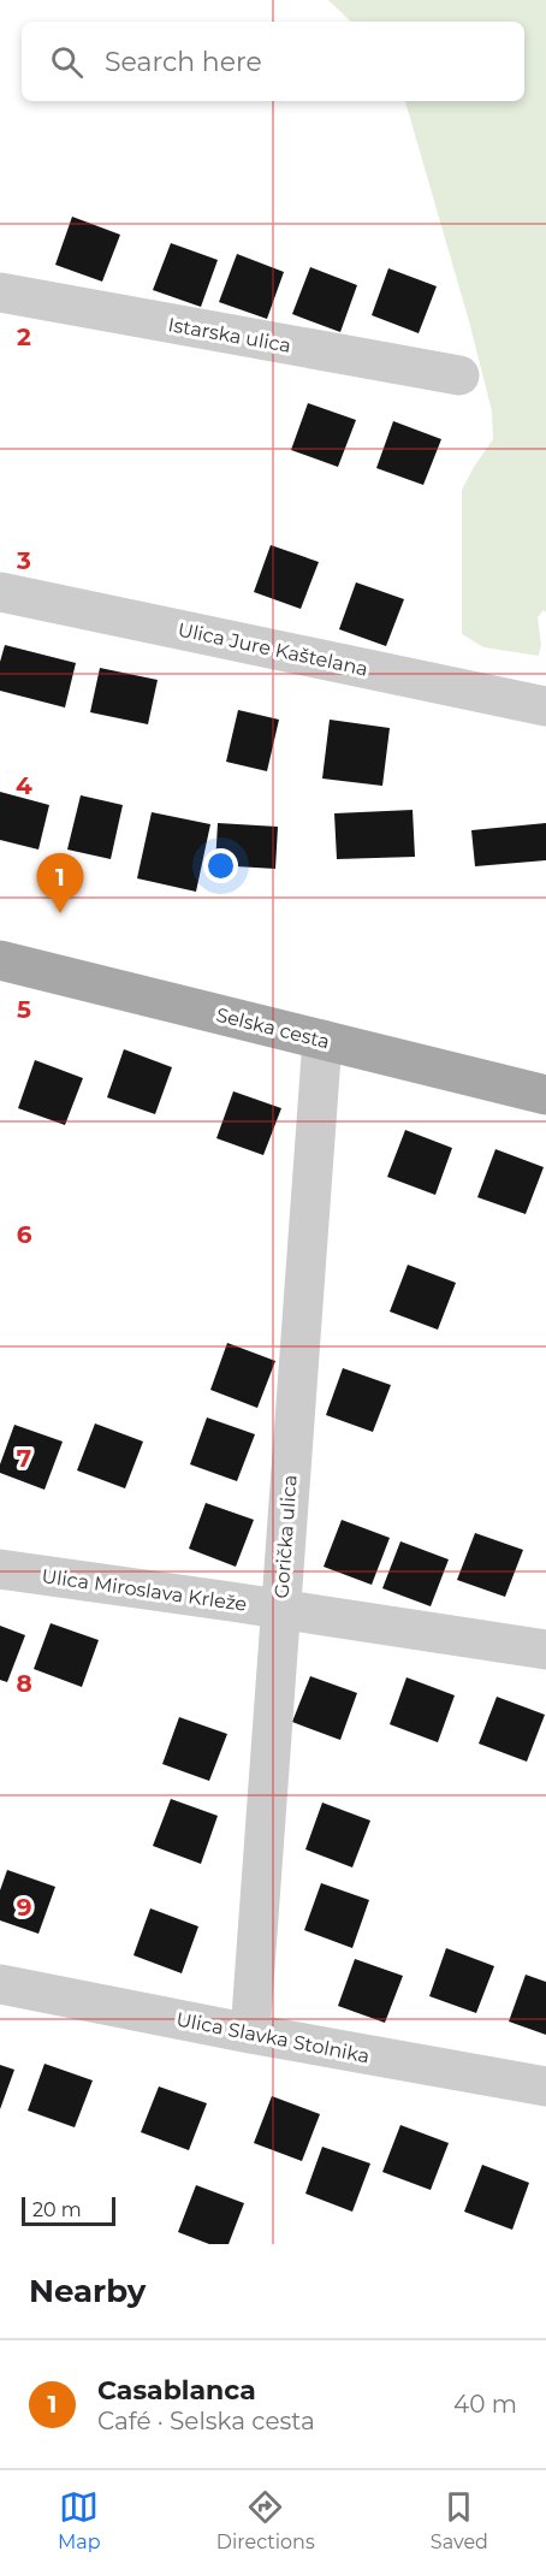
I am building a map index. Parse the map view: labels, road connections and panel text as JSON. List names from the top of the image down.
{
  "streets": {
    "main road": ["Selska cesta"],
    "street": [
      "Istarska ulica",
      "Ulica Jure Kaštelana",
      "Gorička ulica",
      "Ulica Miroslava Krleže",
      "Ulica Slavka Stolnika"
    ]
  },
  "crossings": [
    ["Selska cesta", "Gorička ulica"],
    ["Gorička ulica", "Ulica Miroslava Krleže"],
    ["Gorička ulica", "Ulica Slavka Stolnika"]
  ],
  "scale_bar": "20 m",
  "page": {
    "search": "Search here",
    "pins": "1",
    "scale": "20 m",
    "heading": "Nearby",
    "list": [
      {
        "mark": "1",
        "name": "Casablanca",
        "note": "Café · Selska cesta",
        "value": "40 m"
      }
    ],
    "nav": ["Map", "Directions", "Saved"]
  },
  "grid": {
    "rows": [
      "2",
      "3",
      "4",
      "5",
      "6",
      "7",
      "8",
      "9"
    ]
  }
}
